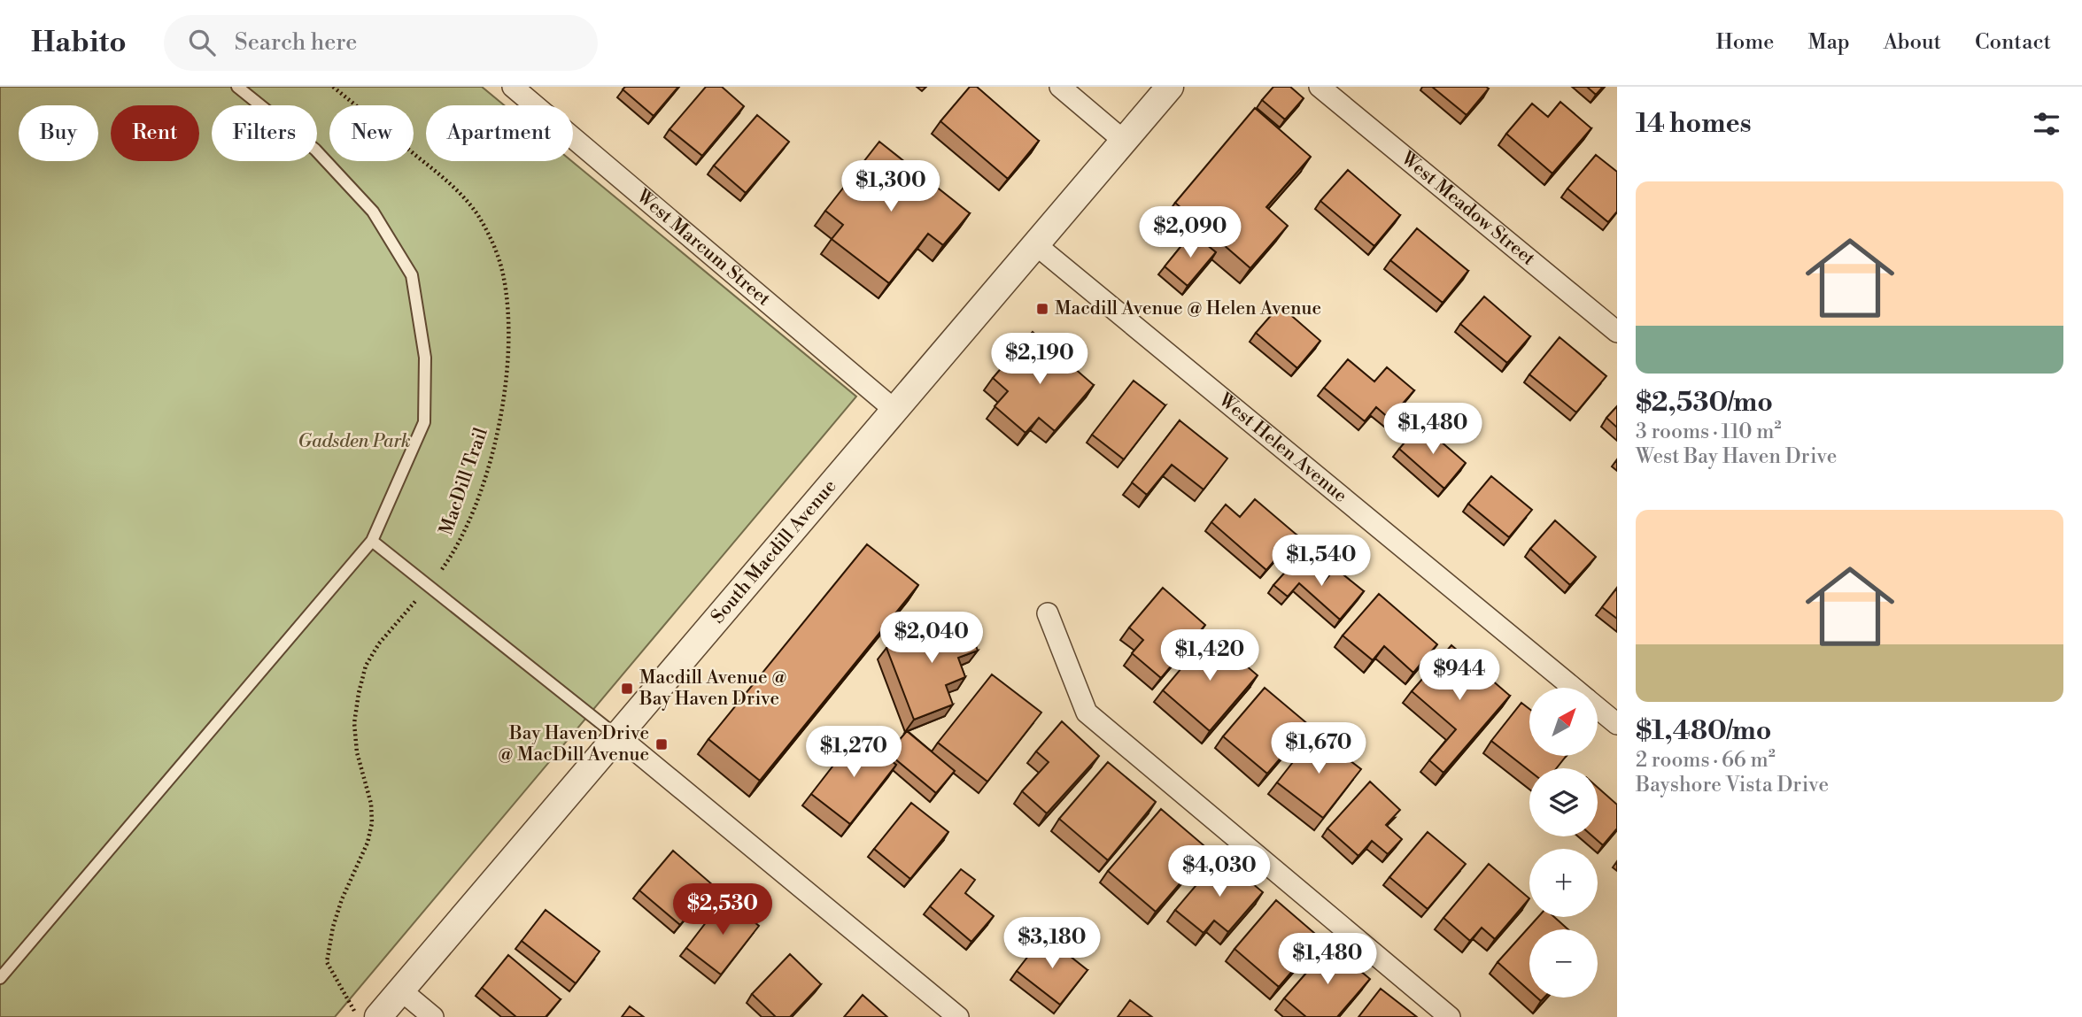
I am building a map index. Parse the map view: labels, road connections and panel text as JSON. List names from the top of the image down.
{
  "streets": {
    "street": [
      "West Meadow Street",
      "West Marcum Street",
      "West Helen Avenue",
      "South Macdill Avenue"
    ],
    "path": ["MacDill Trail"]
  },
  "crossings": [
    ["West Marcum Street", "South Macdill Avenue"],
    ["West Helen Avenue", "South Macdill Avenue"]
  ],
  "parks": ["Gadsden Park"],
  "places": {
    "transit": ["Macdill Avenue @ Helen Avenue", "Macdill Avenue @ Bay Haven Drive", "Bay Haven Drive @ MacDill Avenue"]
  },
  "north": "top right",
  "page": {
    "header": "Habito",
    "search": "Search here",
    "nav": [
      "Home",
      "Map",
      "About",
      "Contact"
    ],
    "heading": "14 homes",
    "chip": [
      "Buy",
      "Rent",
      "Filters",
      "New",
      "Apartment"
    ],
    "price": [
      "$1,300",
      "$2,090",
      "$2,190",
      "$1,480",
      "$1,540",
      "$2,040",
      "$1,420",
      "$944",
      "$1,670",
      "$1,270",
      "$4,030",
      "$2,530",
      "$3,180",
      "$1,480"
    ],
    "list": [
      {
        "name": "$2,530/mo",
        "note": "3 rooms · 110 m² · West Bay Haven Drive"
      },
      {
        "name": "$1,480/mo",
        "note": "2 rooms · 66 m² · Bayshore Vista Drive"
      }
    ],
    "map_buttons": ["+", "−"]
  }
}
